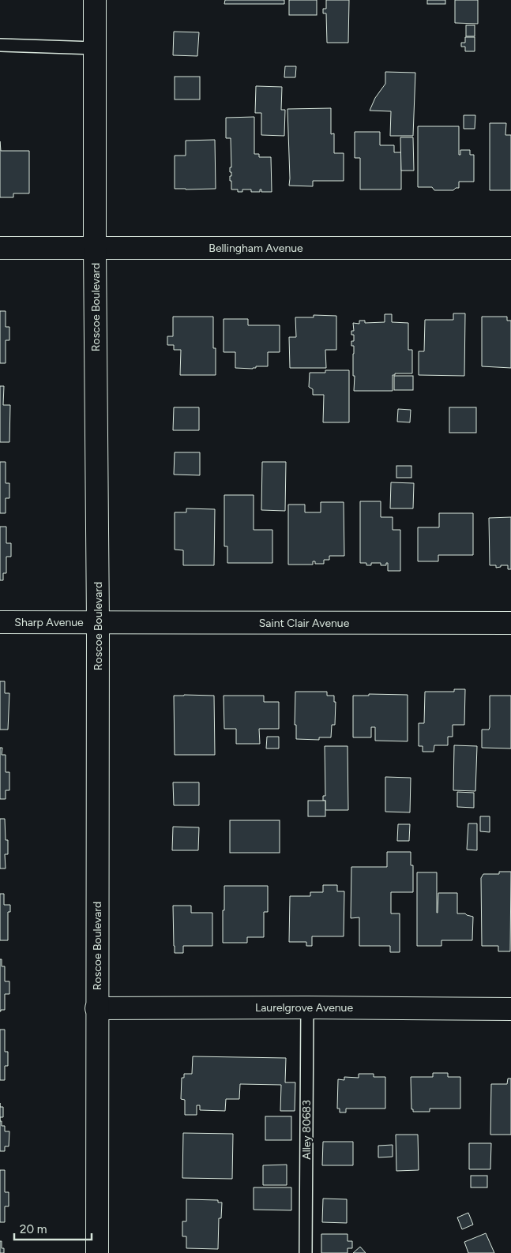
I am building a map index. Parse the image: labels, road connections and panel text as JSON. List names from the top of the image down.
{
  "streets": {
    "street": [
      "Bellingham Avenue",
      "Roscoe Boulevard",
      "Sharp Avenue",
      "Saint Clair Avenue",
      "Laurelgrove Avenue"
    ],
    "lane": ["Alley 80683"]
  },
  "crossings": [
    ["Bellingham Avenue", "Roscoe Boulevard"],
    ["Roscoe Boulevard", "Sharp Avenue"],
    ["Roscoe Boulevard", "Saint Clair Avenue"],
    ["Roscoe Boulevard", "Laurelgrove Avenue"],
    ["Sharp Avenue", "Saint Clair Avenue"],
    ["Laurelgrove Avenue", "Alley 80683"]
  ],
  "scale_bar": "20 m"
}
